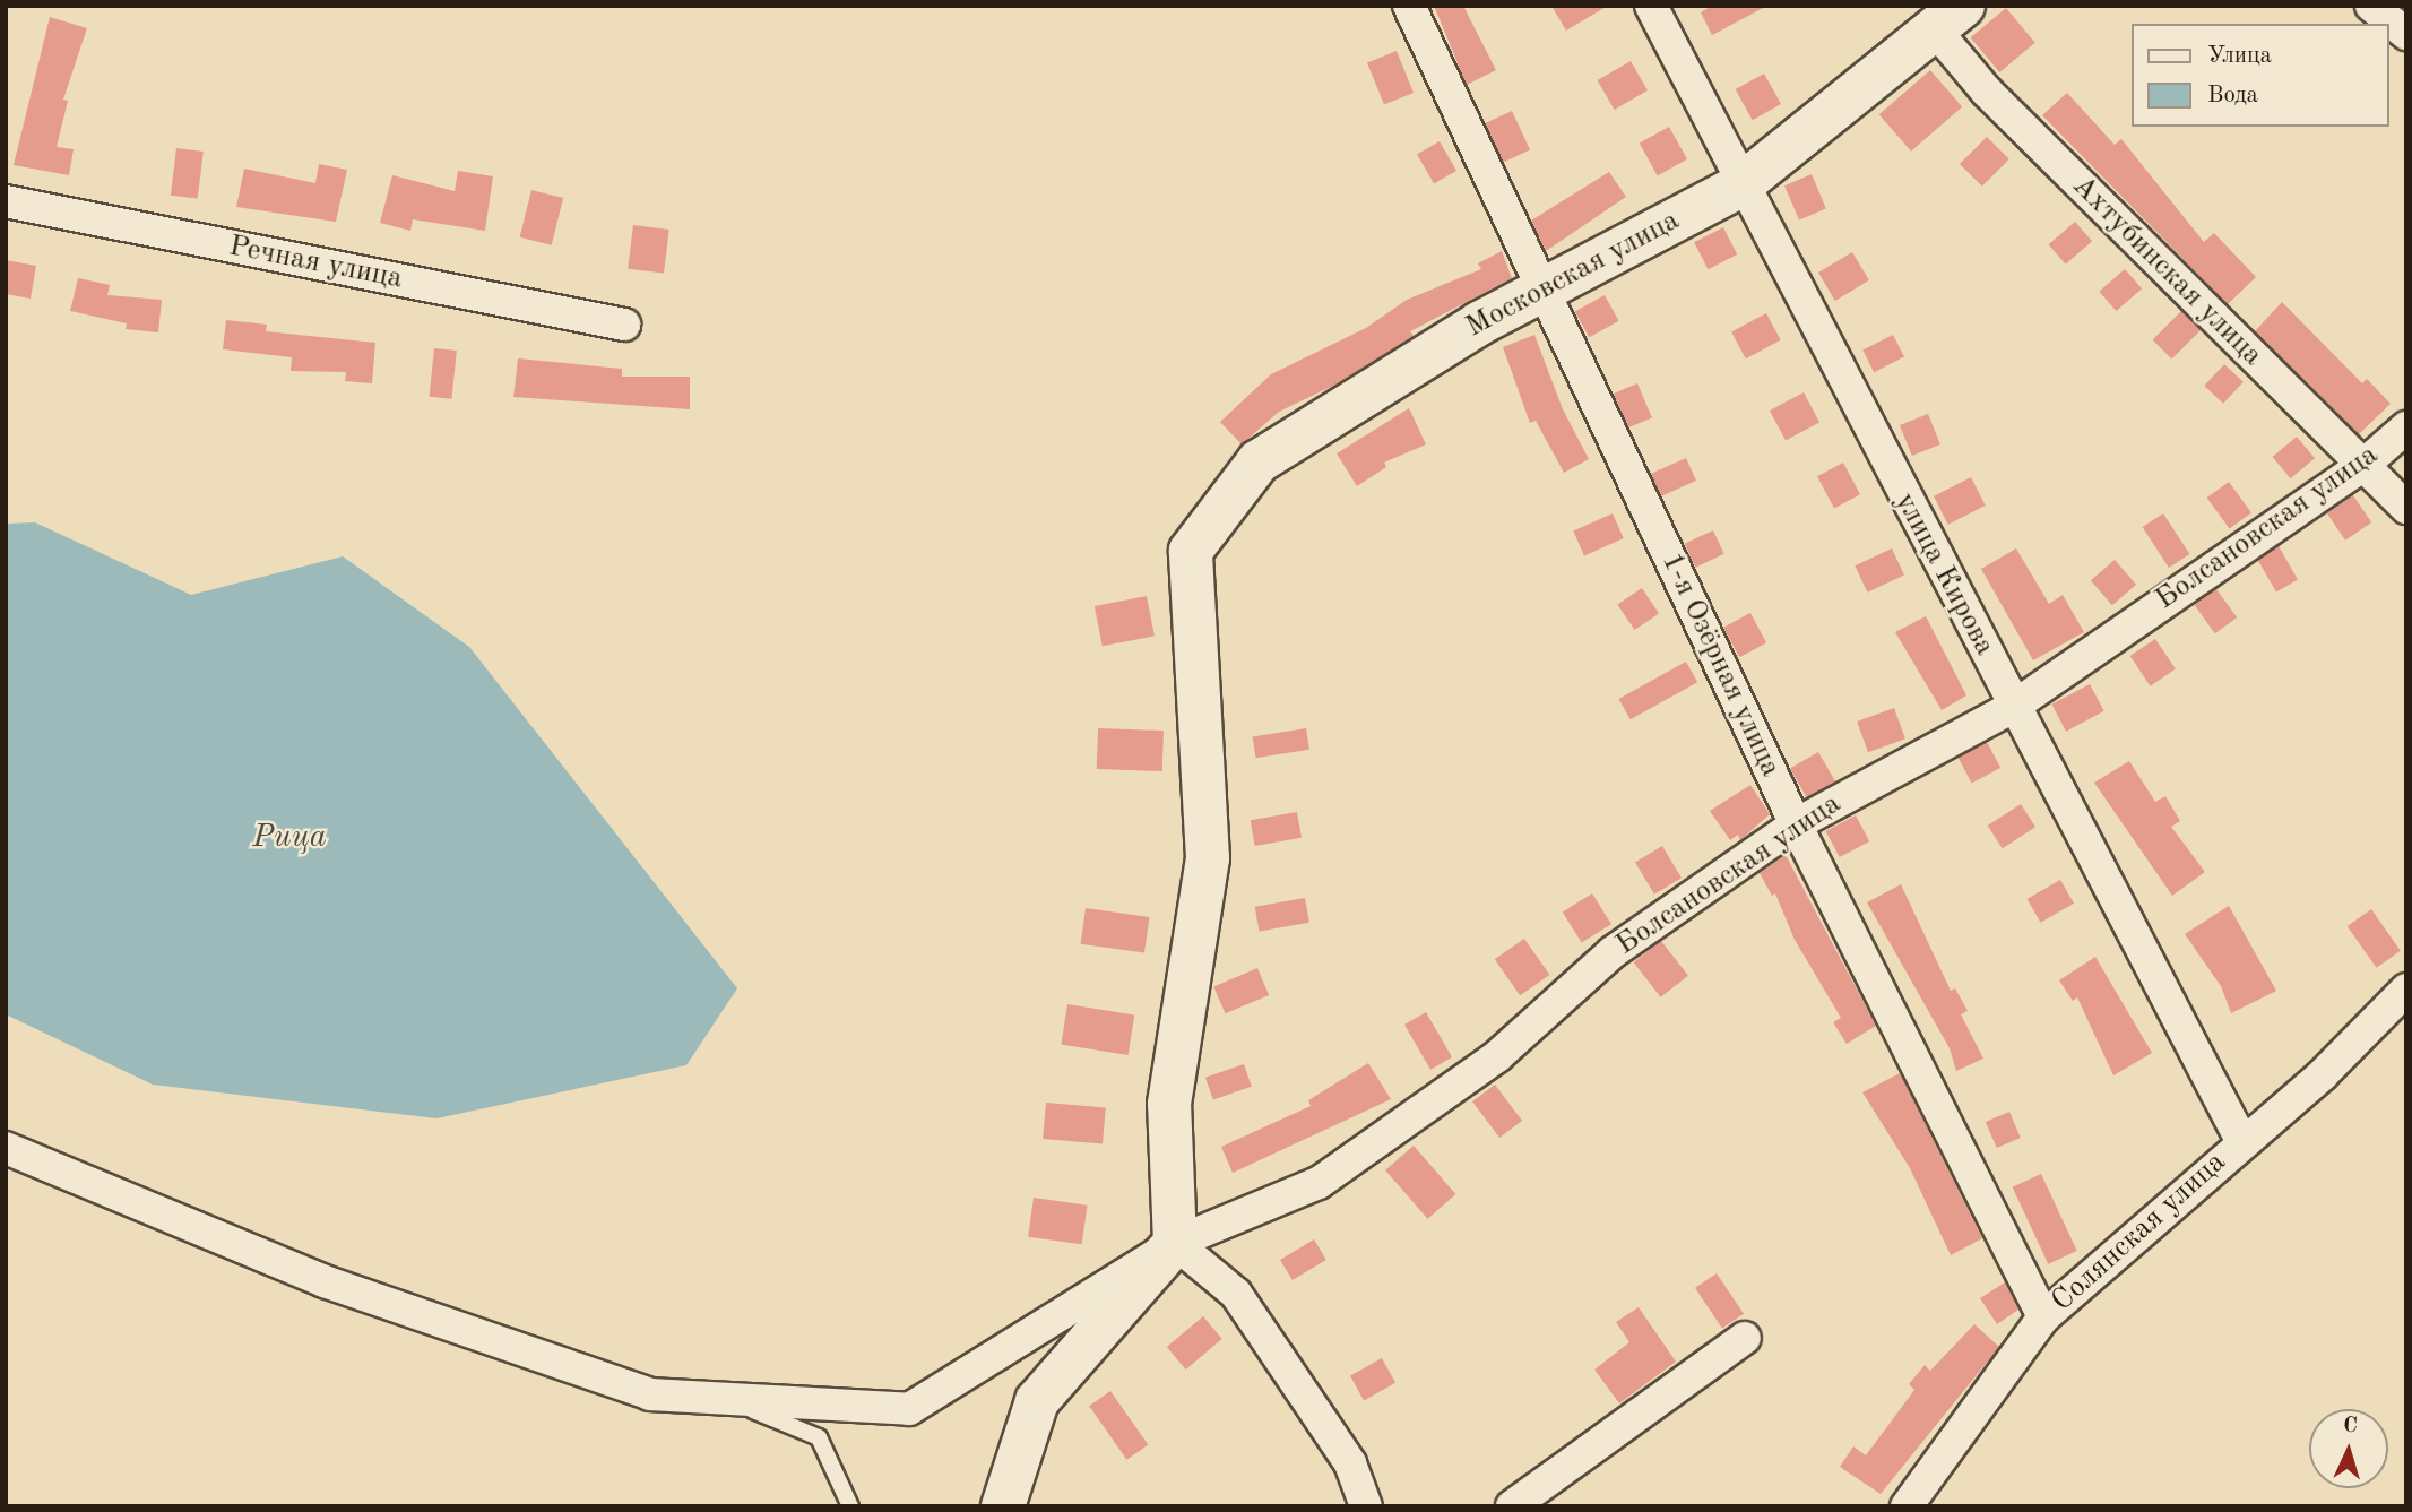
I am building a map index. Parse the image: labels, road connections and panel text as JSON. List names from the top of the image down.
{
  "streets": {
    "street": [
      "Речная улица",
      "Ахтубинская улица",
      "Московская улица",
      "Болсановская улица",
      "улица Кирова",
      "1-я Озёрная улица",
      "Солянская улица"
    ]
  },
  "crossings": [
    ["Ахтубинская улица", "Московская улица"],
    ["Ахтубинская улица", "Болсановская улица"],
    ["Московская улица", "Болсановская улица"],
    ["Московская улица", "улица Кирова"],
    ["Московская улица", "1-я Озёрная улица"],
    ["Болсановская улица", "улица Кирова"],
    ["Болсановская улица", "1-я Озёрная улица"],
    ["улица Кирова", "Солянская улица"],
    ["1-я Озёрная улица", "Солянская улица"]
  ],
  "water": ["Рица"],
  "legend": ["Улица", "Вода"],
  "north": "top"
}
